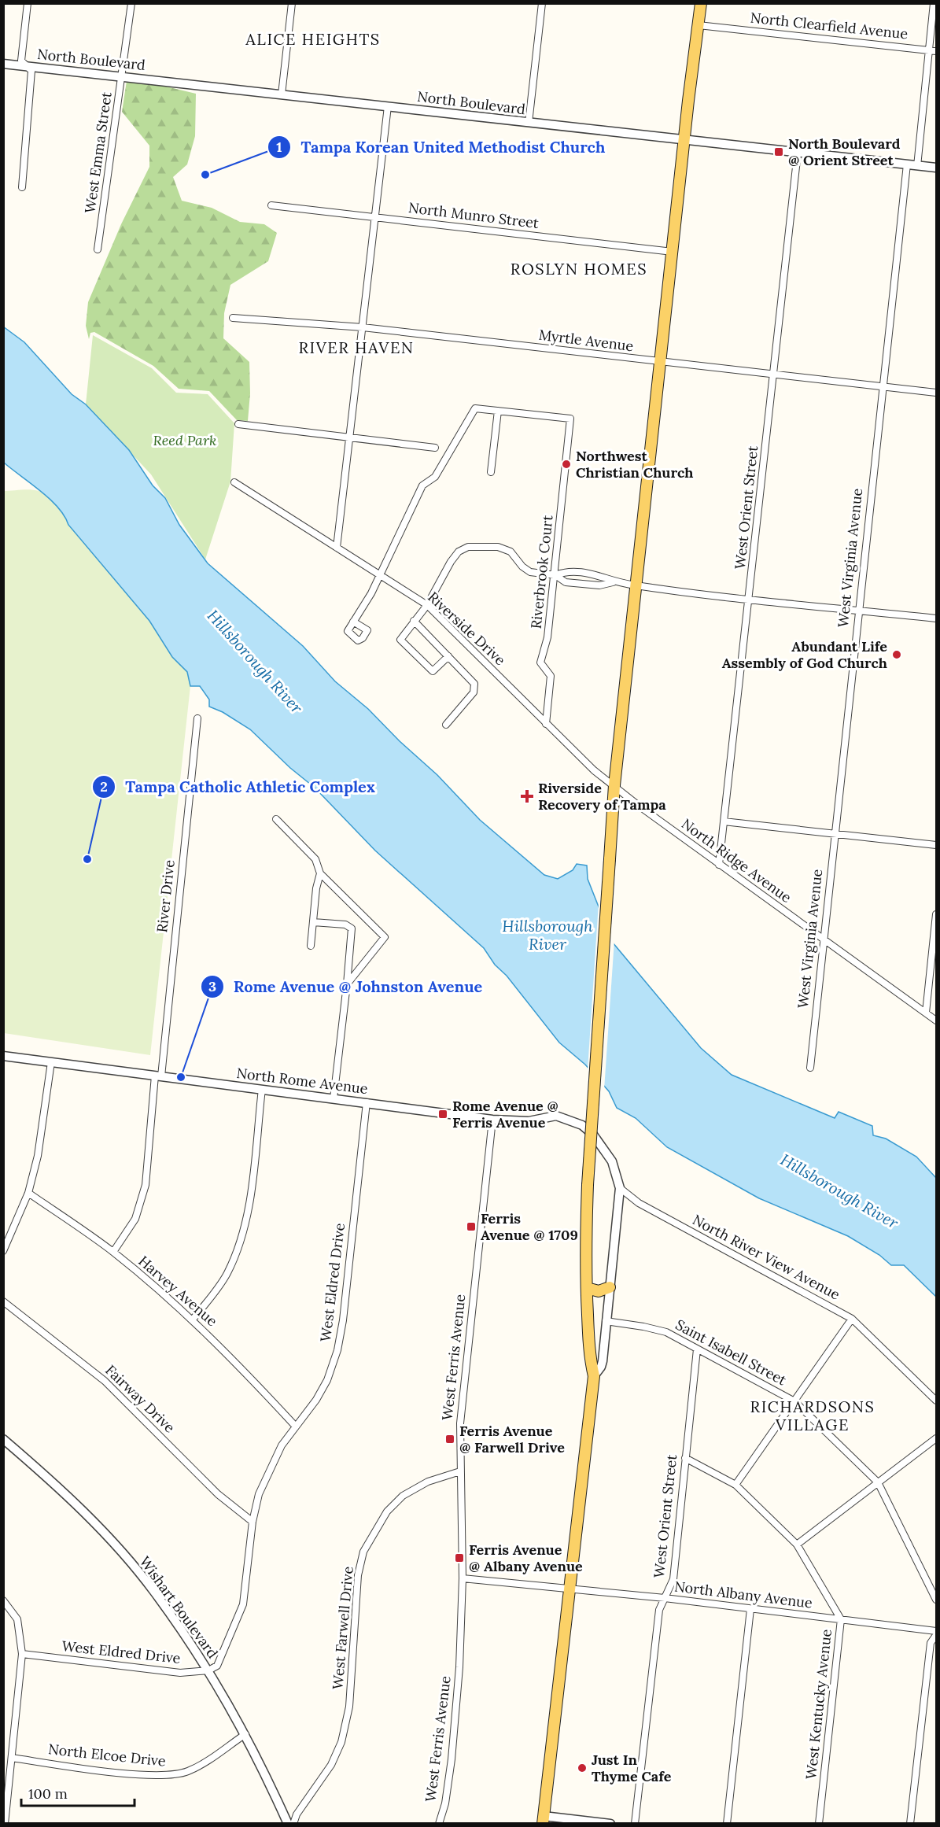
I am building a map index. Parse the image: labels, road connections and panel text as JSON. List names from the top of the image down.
{
  "streets": {
    "street": [
      "North Clearfield Avenue",
      "North Boulevard",
      "West Emma Street",
      "North Munro Street",
      "Myrtle Avenue",
      "West Orient Street",
      "West Virginia Avenue",
      "Riverbrook Court",
      "Riverside Drive",
      "North Ridge Avenue",
      "River Drive",
      "North Rome Avenue",
      "North River View Avenue",
      "West Eldred Drive",
      "Harvey Avenue",
      "Saint Isabell Street",
      "West Ferris Avenue",
      "Fairway Drive",
      "North Albany Avenue",
      "Wishart Boulevard",
      "West Farwell Drive",
      "West Kentucky Avenue",
      "North Elcoe Drive"
    ]
  },
  "crossings": [
    ["North Boulevard", "West Emma Street"],
    ["North Boulevard", "West Orient Street"],
    ["North Boulevard", "West Virginia Avenue"],
    ["Myrtle Avenue", "West Orient Street"],
    ["Myrtle Avenue", "West Virginia Avenue"],
    ["West Orient Street", "North Ridge Avenue"],
    ["West Orient Street", "Saint Isabell Street"],
    ["West Orient Street", "North Albany Avenue"],
    ["West Orient Street", "West Kentucky Avenue"],
    ["West Virginia Avenue", "North Ridge Avenue"],
    ["Riverbrook Court", "Riverside Drive"],
    ["Riverside Drive", "North Ridge Avenue"],
    ["River Drive", "North Rome Avenue"],
    ["River Drive", "Harvey Avenue"],
    ["North Rome Avenue", "North River View Avenue"],
    ["North Rome Avenue", "West Eldred Drive"],
    ["North Rome Avenue", "West Ferris Avenue"],
    ["West Eldred Drive", "Harvey Avenue"],
    ["West Eldred Drive", "Fairway Drive"],
    ["West Eldred Drive", "Wishart Boulevard"],
    ["West Ferris Avenue", "North Albany Avenue"],
    ["West Ferris Avenue", "West Farwell Drive"],
    ["North Albany Avenue", "West Kentucky Avenue"],
    ["Wishart Boulevard", "North Elcoe Drive"]
  ],
  "districts": [
    "ALICE HEIGHTS",
    "ROSLYN HOMES",
    "RIVER HAVEN",
    "RICHARDSONS VILLAGE"
  ],
  "water": ["Hillsborough River"],
  "parks": ["Reed Park"],
  "places": {
    "transit": [
      "North Boulevard @ Orient Street",
      "Rome Avenue @ Ferris Avenue",
      "Ferris Avenue @ 1709",
      "Ferris Avenue @ Farwell Drive",
      "Ferris Avenue @ Albany Avenue"
    ],
    "other": [
      "Tampa Korean United Methodist Church",
      "Northwest Christian Church",
      "Abundant Life Assembly of God Church",
      "Tampa Catholic Athletic Complex",
      "Rome Avenue @ Johnston Avenue",
      "Just In Thyme Cafe"
    ],
    "health": ["Riverside Recovery of Tampa"]
  },
  "scale_bar": "100 m"
}
